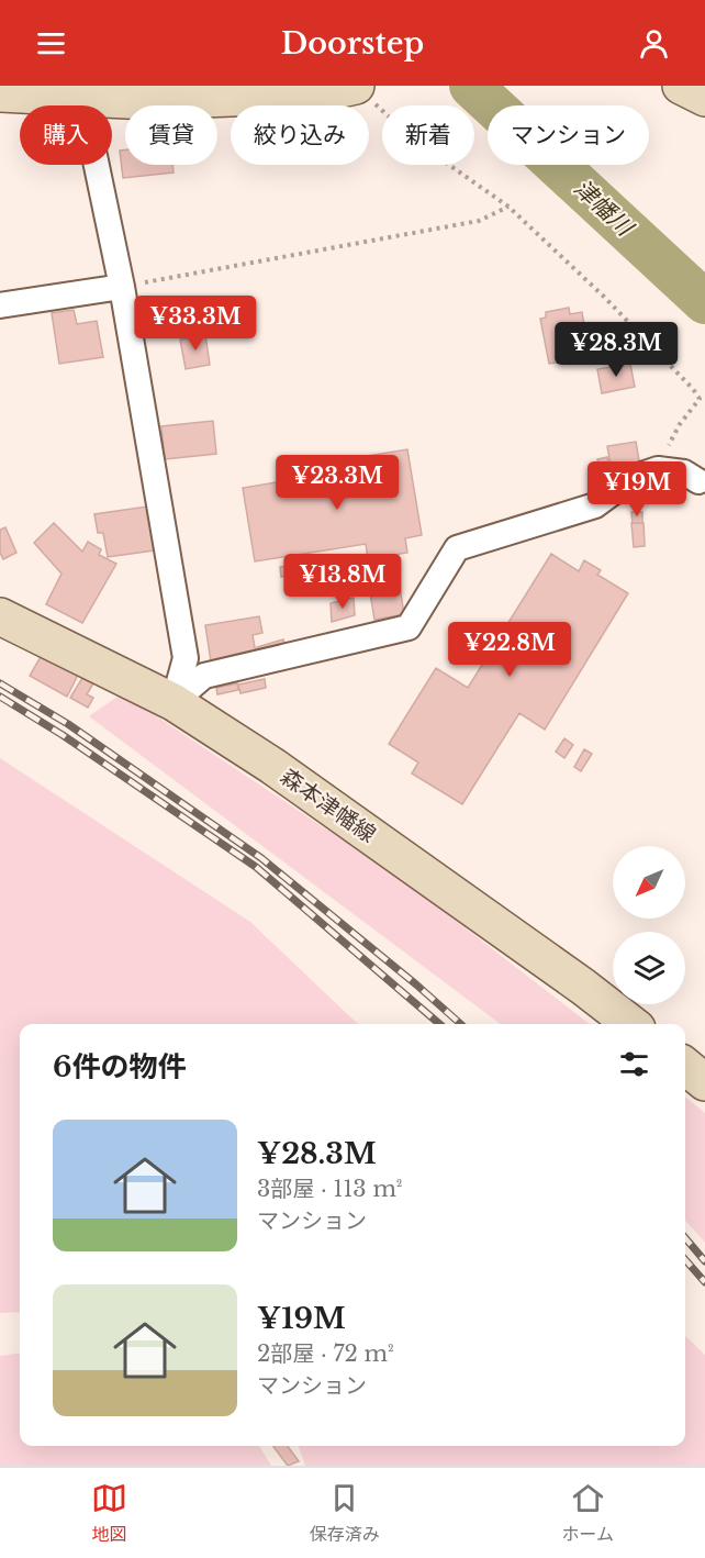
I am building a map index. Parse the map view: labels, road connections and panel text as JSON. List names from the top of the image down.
{
  "streets": {
    "main road": ["森本津幡線"]
  },
  "water": ["津幡川"],
  "north": "bottom left",
  "page": {
    "header": "Doorstep",
    "chip": [
      "購入",
      "賃貸",
      "絞り込み",
      "新着",
      "マンション"
    ],
    "price": [
      "¥33.3M",
      "¥28.3M",
      "¥23.3M",
      "¥19M",
      "¥13.8M",
      "¥22.8M"
    ],
    "heading": "6件の物件",
    "list": [
      {
        "name": "¥28.3M",
        "note": "3部屋 · 113 m² · マンション"
      },
      {
        "name": "¥19M",
        "note": "2部屋 · 72 m² · マンション"
      }
    ],
    "tabs": ["地図", "保存済み", "ホーム"]
  }
}
